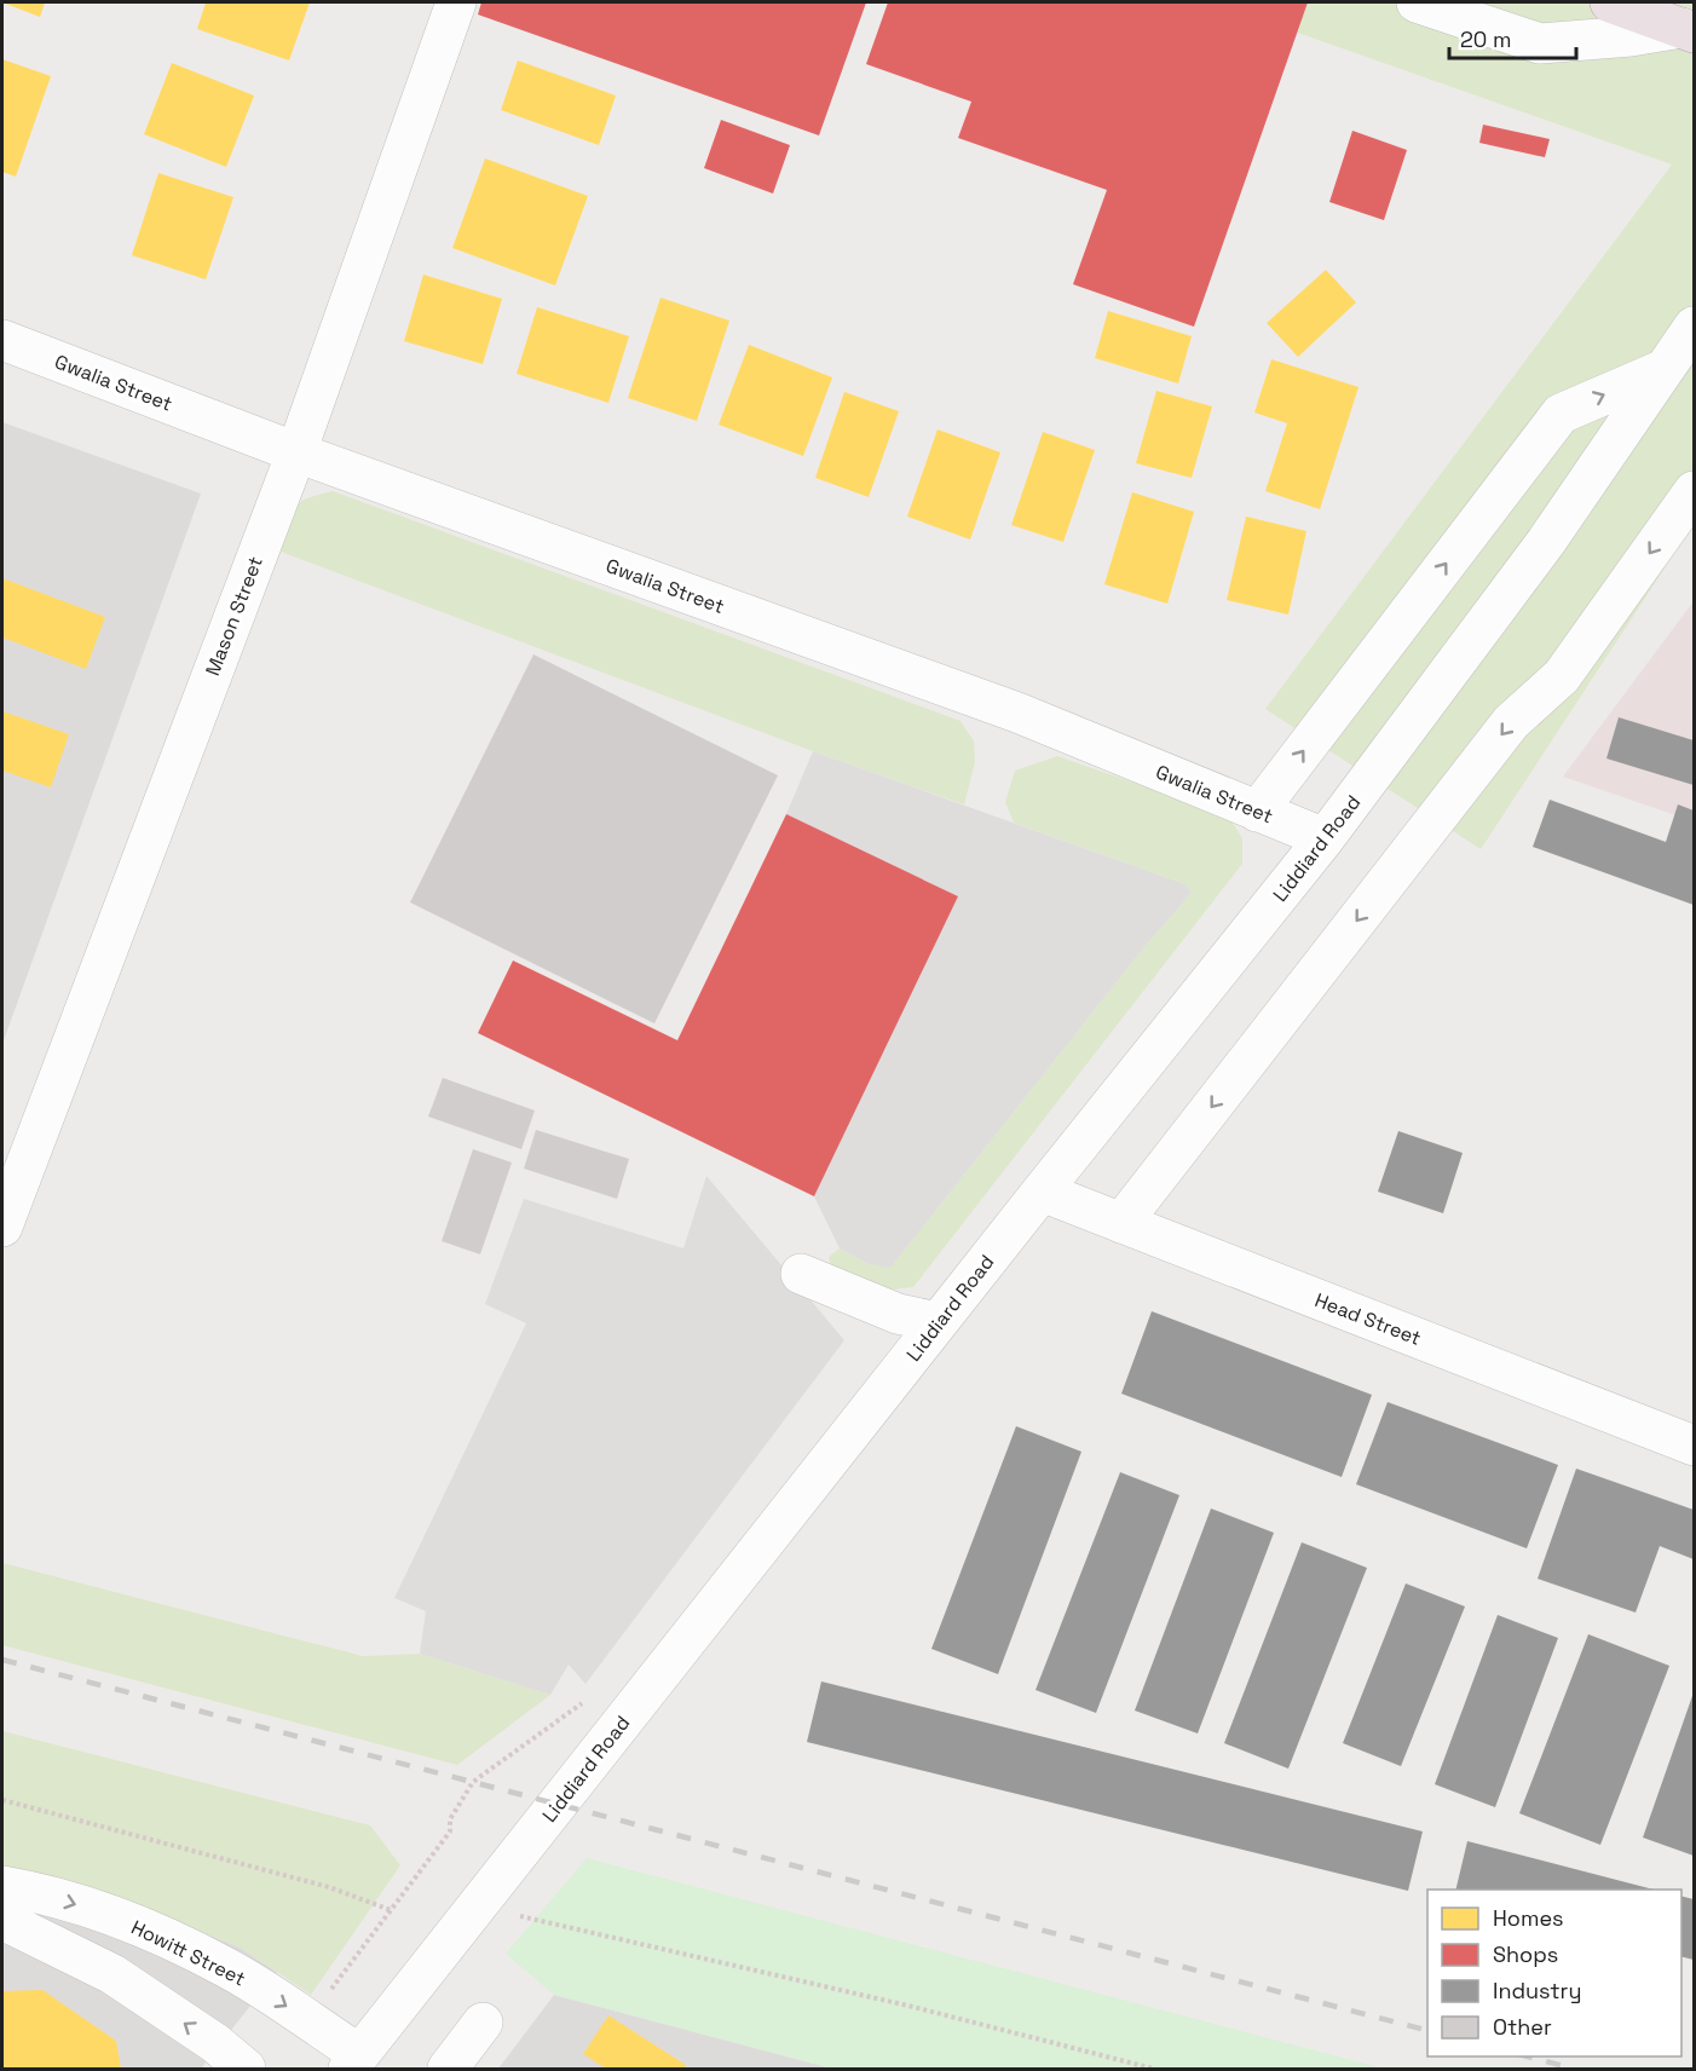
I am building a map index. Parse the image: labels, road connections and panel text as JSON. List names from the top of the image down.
{
  "streets": {
    "street": [
      "Gwalia Street",
      "Mason Street",
      "Liddiard Road",
      "Head Street",
      "Howitt Street"
    ]
  },
  "crossings": [
    ["Gwalia Street", "Mason Street"],
    ["Gwalia Street", "Liddiard Road"],
    ["Liddiard Road", "Head Street"],
    ["Liddiard Road", "Howitt Street"]
  ],
  "legend": [
    "Homes",
    "Shops",
    "Industry",
    "Other"
  ],
  "scale_bar": "20 m"
}
